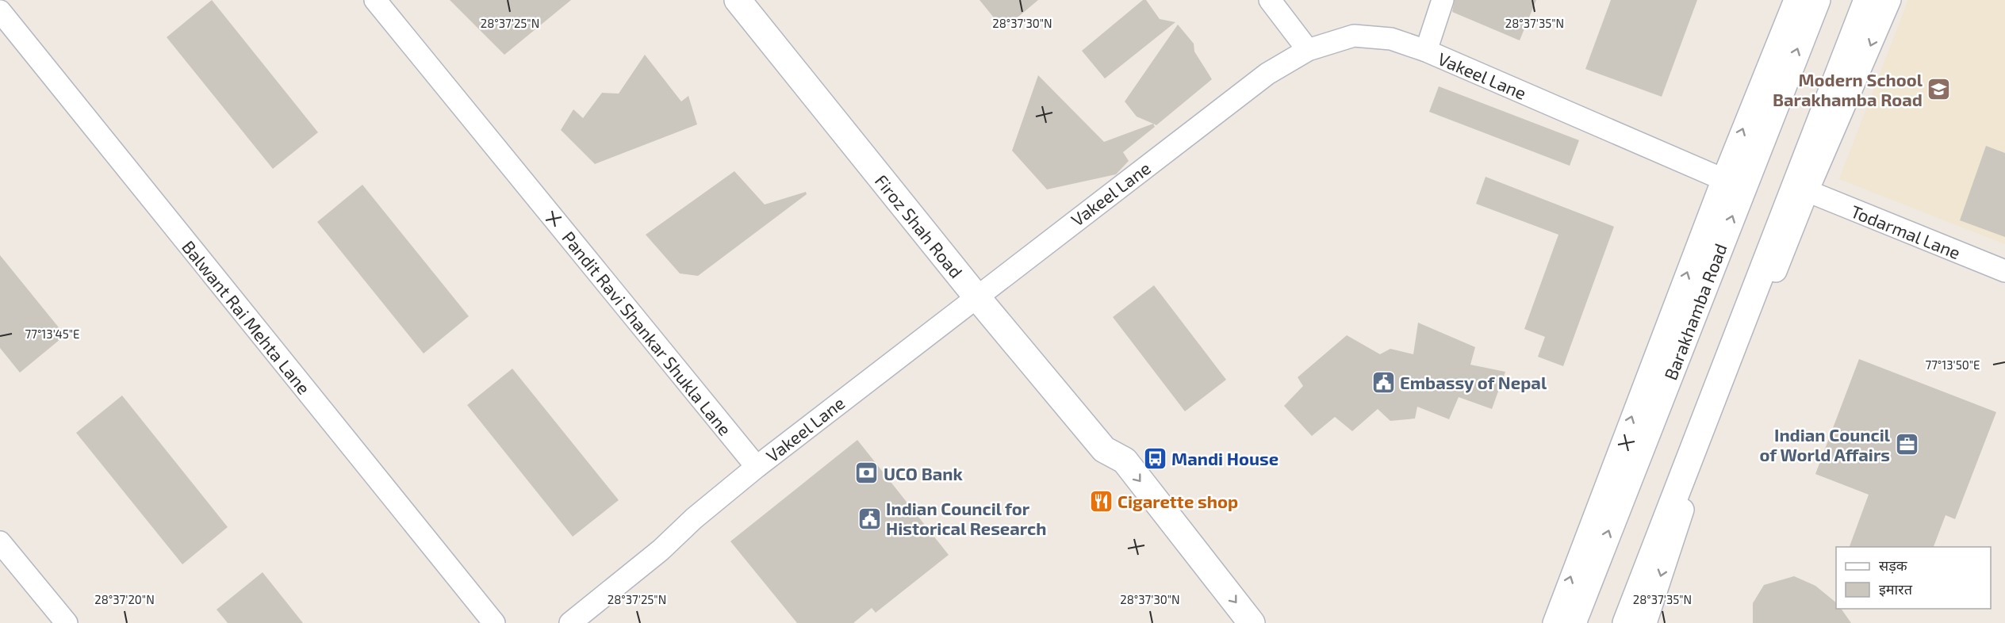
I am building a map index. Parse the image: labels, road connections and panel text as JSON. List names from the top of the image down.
{
  "streets": {
    "main road": ["Firoz Shah Road", "Barakhamba Road"],
    "street": [
      "Vakeel Lane",
      "Todarmal Lane",
      "Balwant Rai Mehta Lane",
      "Pandit Ravi Shankar Shukla Lane"
    ]
  },
  "crossings": [
    ["Vakeel Lane", "Firoz Shah Road"],
    ["Vakeel Lane", "Pandit Ravi Shankar Shukla Lane"]
  ],
  "places": {
    "school or university": ["Modern School Barakhamba Road"],
    "public building": ["Embassy of Nepal", "Indian Council for Historical Research"],
    "office": ["Indian Council of World Affairs"],
    "bus stop": ["Mandi House"],
    "bank": ["UCO Bank"],
    "restaurant": ["Cigarette shop"]
  },
  "legend": ["सड़क", "इमारत"],
  "coordinates": [
    "28°37'25\"N",
    "28°37'30\"N",
    "28°37'35\"N",
    "77°13'45\"E",
    "77°13'50\"E",
    "28°37'20\"N"
  ]
}
